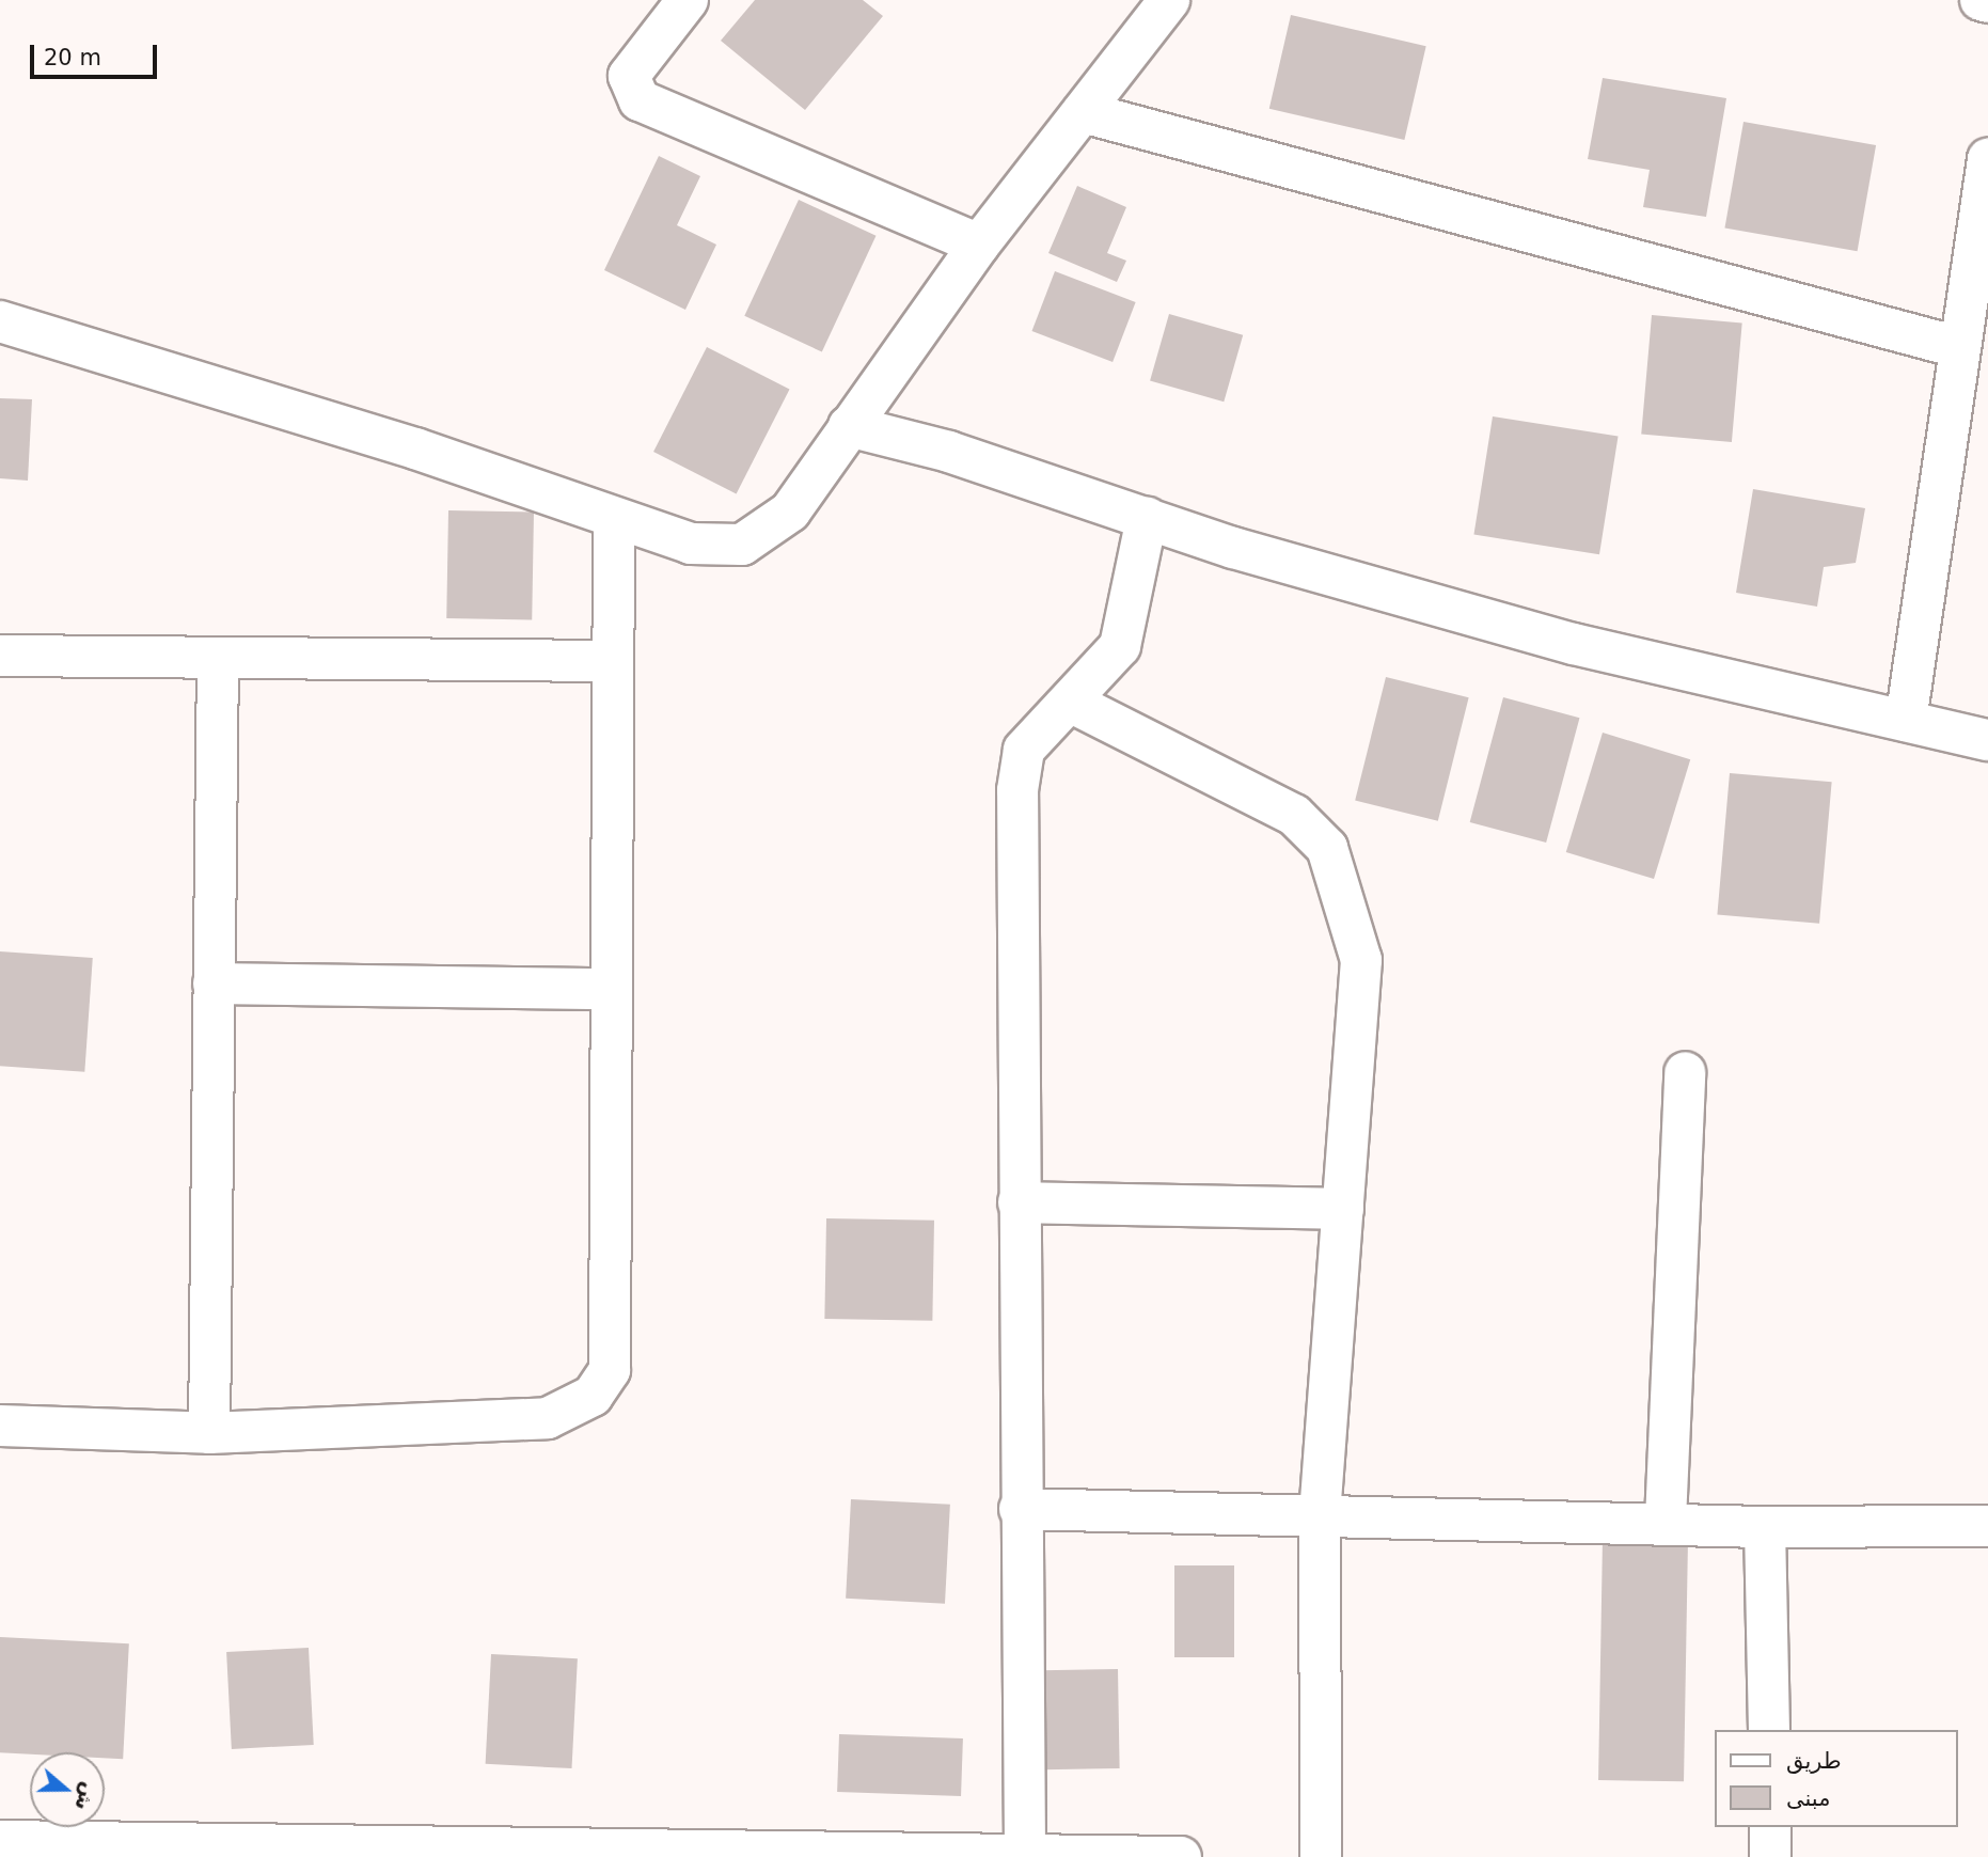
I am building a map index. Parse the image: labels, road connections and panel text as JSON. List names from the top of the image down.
{
  "legend": ["طريق", "مبنى"],
  "scale_bar": "20 m",
  "north": "right"
}
